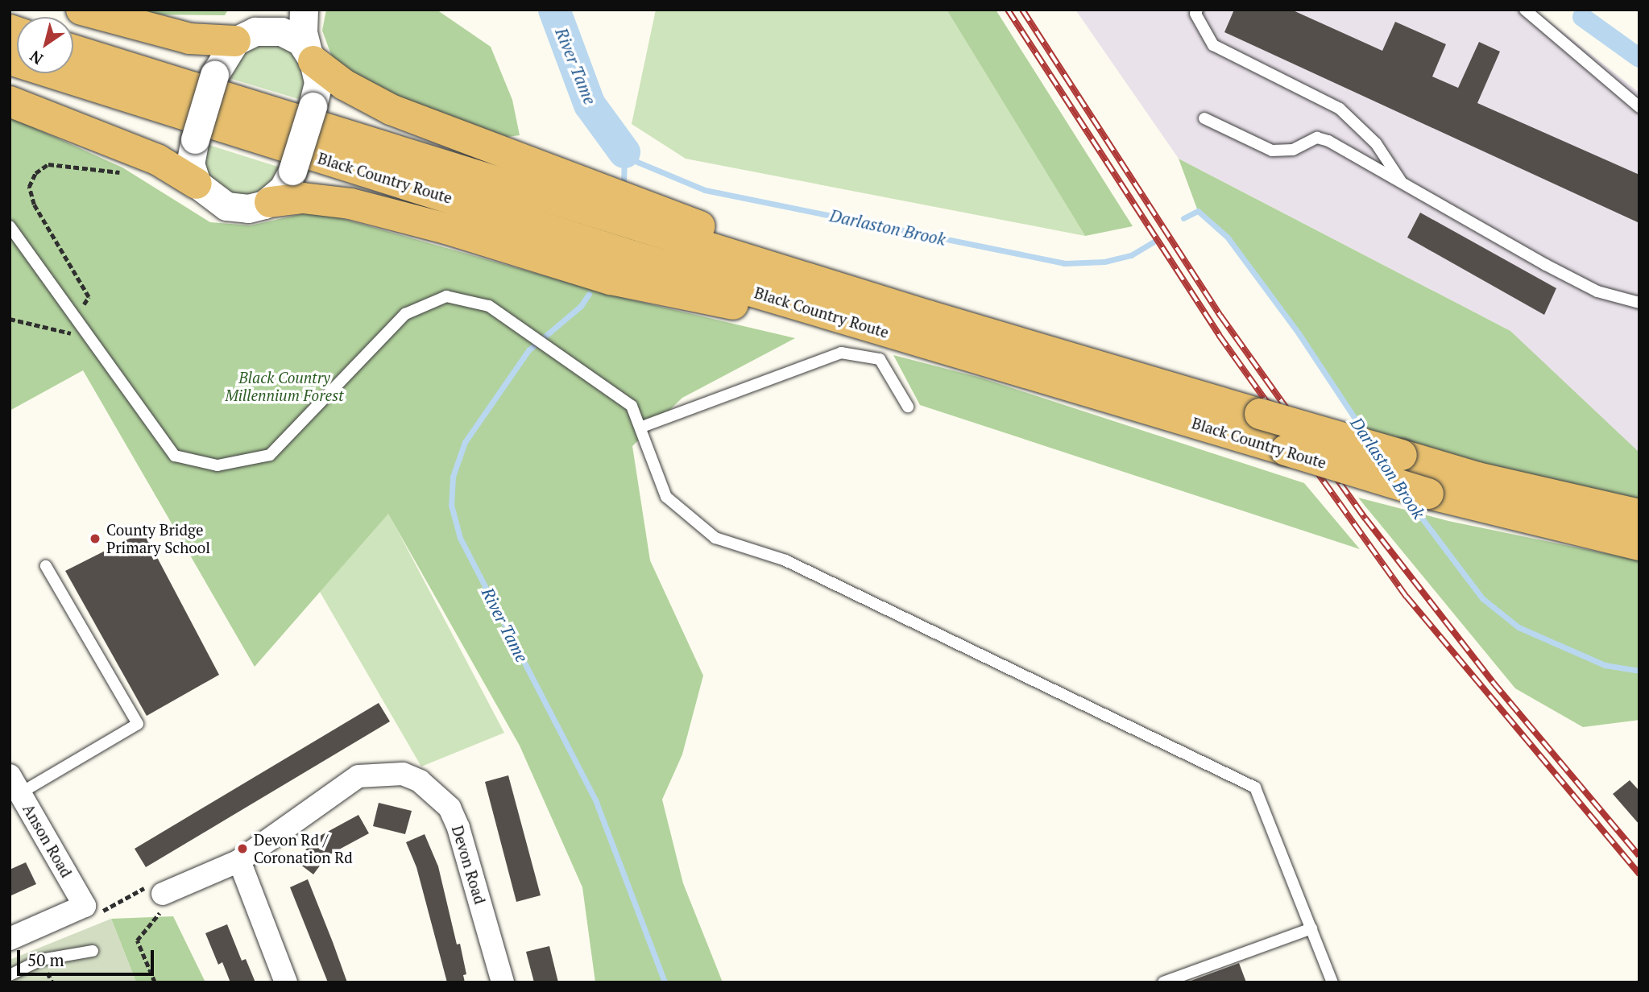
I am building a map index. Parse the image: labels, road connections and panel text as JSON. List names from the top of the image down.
{
  "streets": {
    "highway": ["Black Country Route"],
    "street": ["Anson Road", "Devon Road"]
  },
  "water": ["River Tame", "Darlaston Brook"],
  "parks": ["Black Country Millennium Forest"],
  "places": ["County Bridge Primary School", "Devon Rd / Coronation Rd"],
  "scale_bar": "50 m",
  "north": "bottom left"
}
